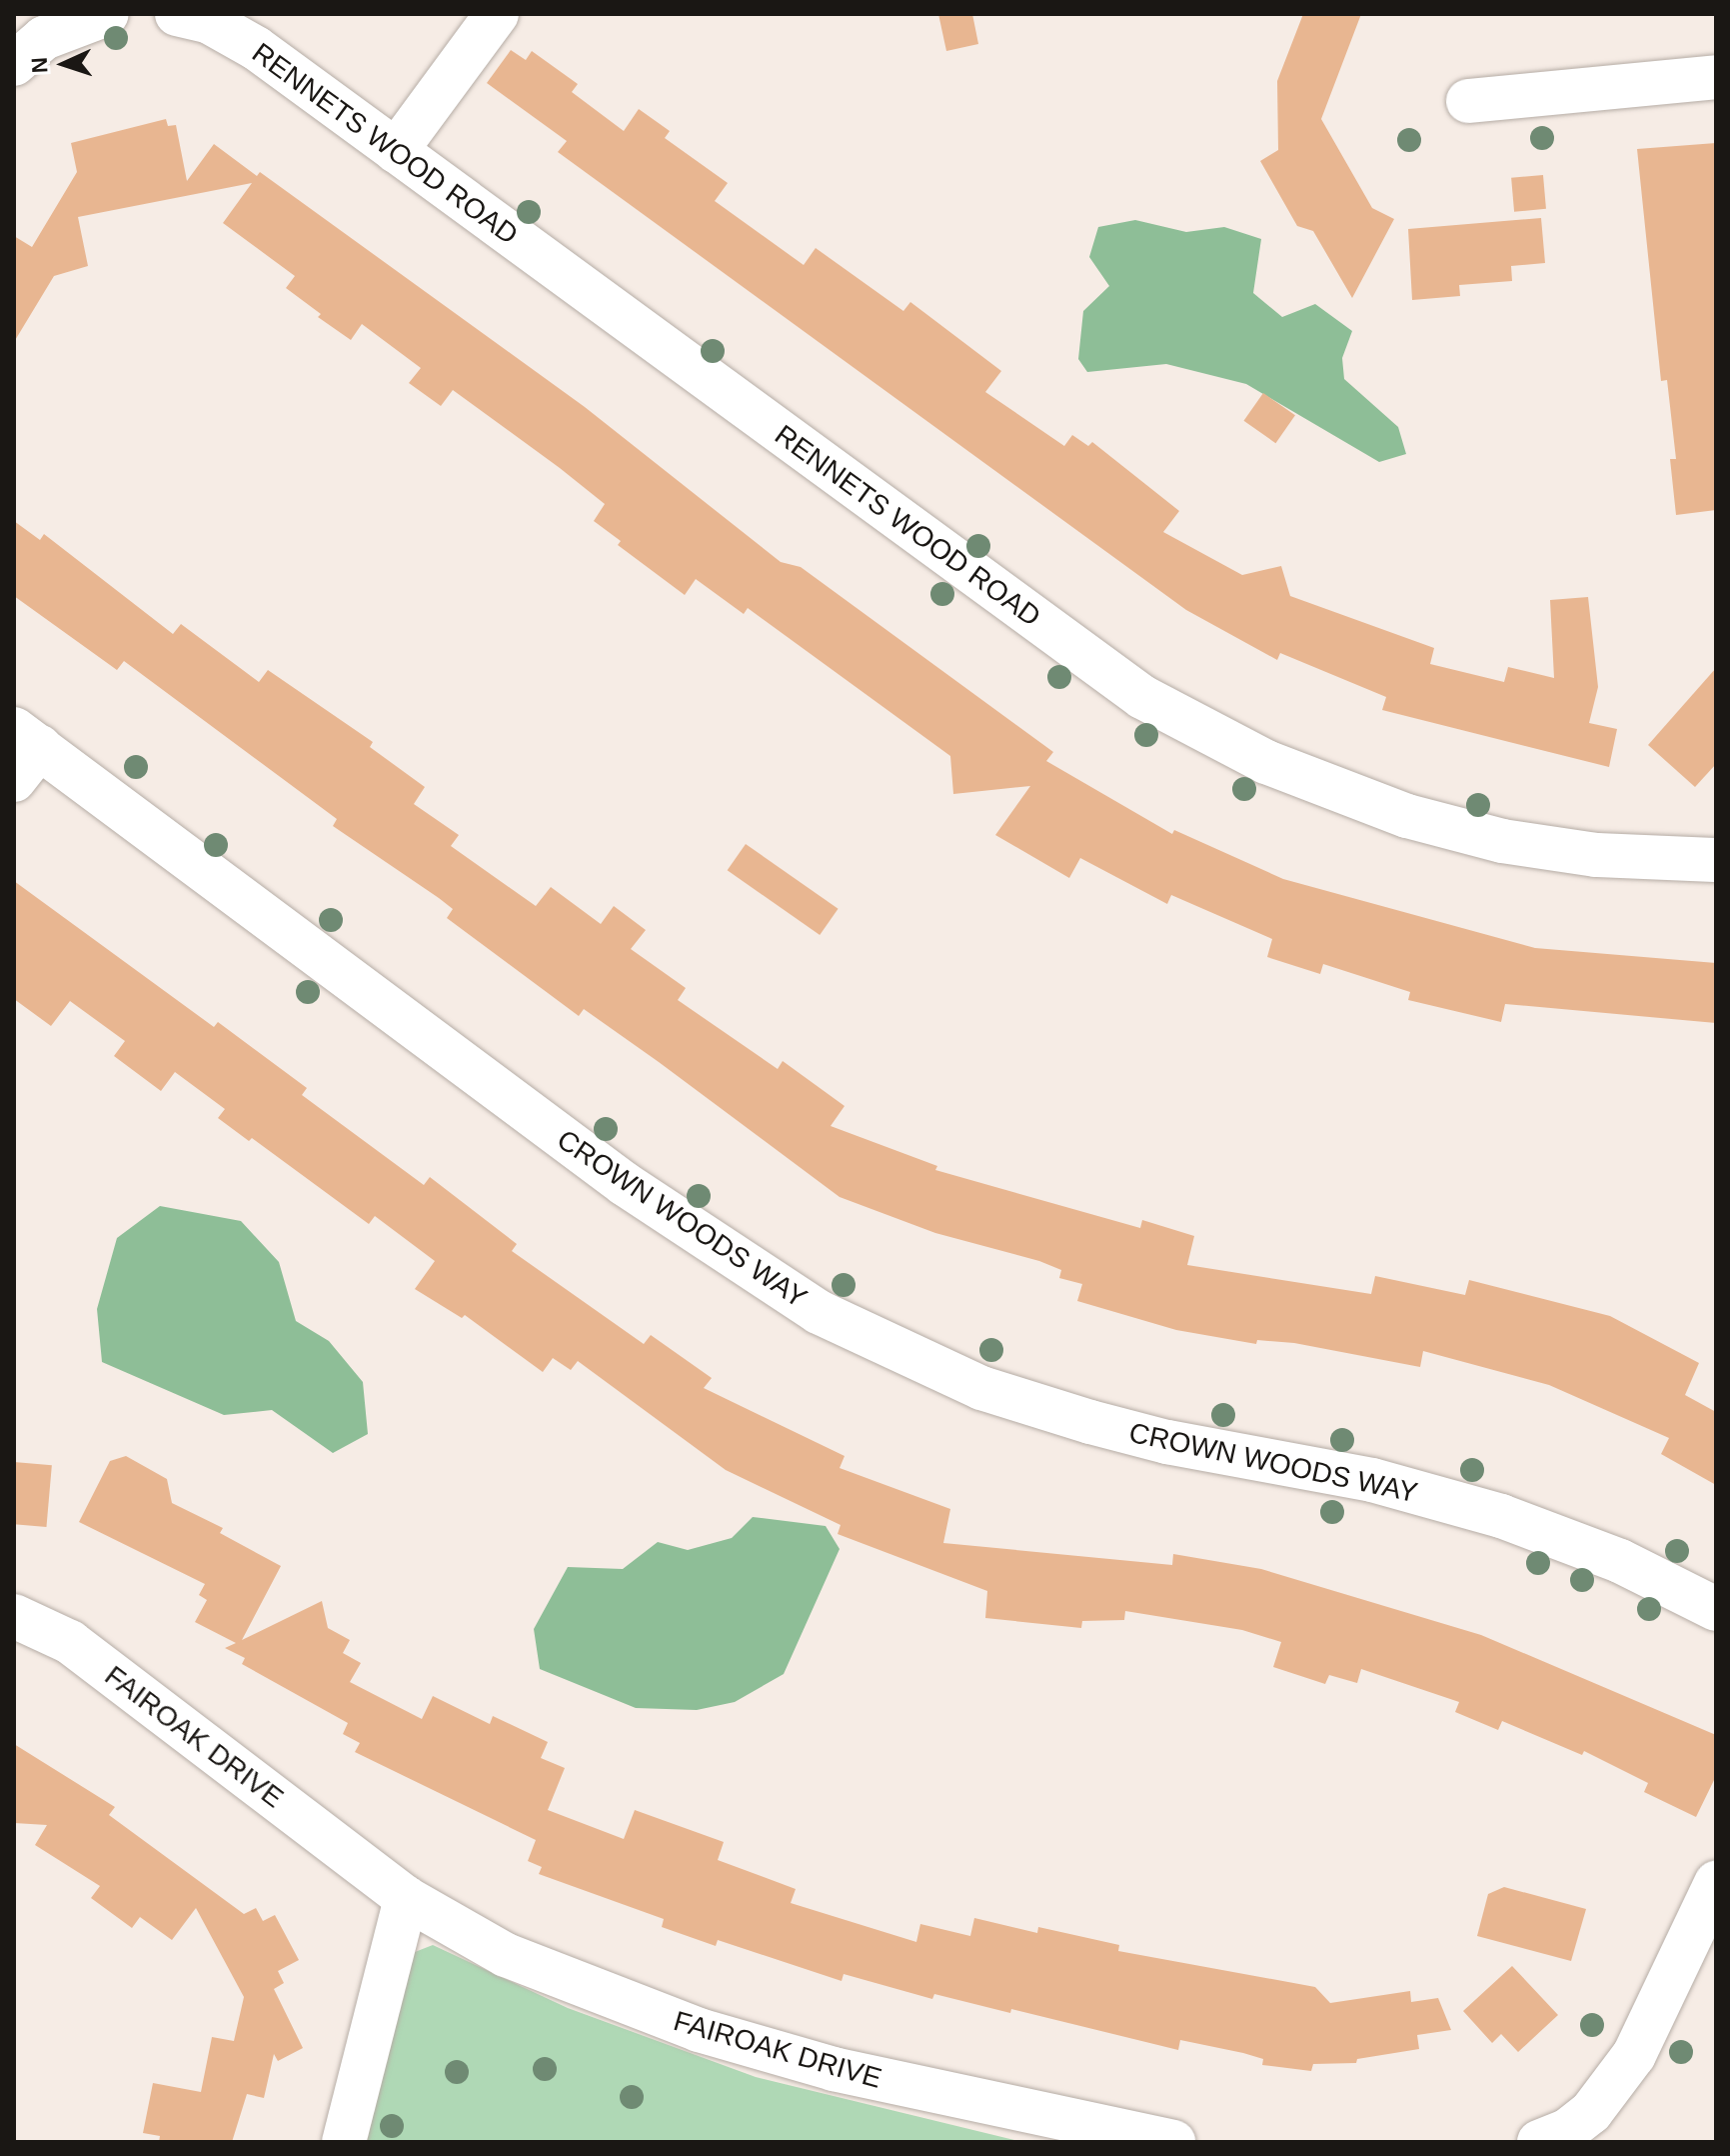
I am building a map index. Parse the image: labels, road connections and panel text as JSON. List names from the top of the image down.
{
  "streets": {
    "street": ["RENNETS WOOD ROAD", "CROWN WOODS WAY", "FAIROAK DRIVE"]
  },
  "north": "left"
}
